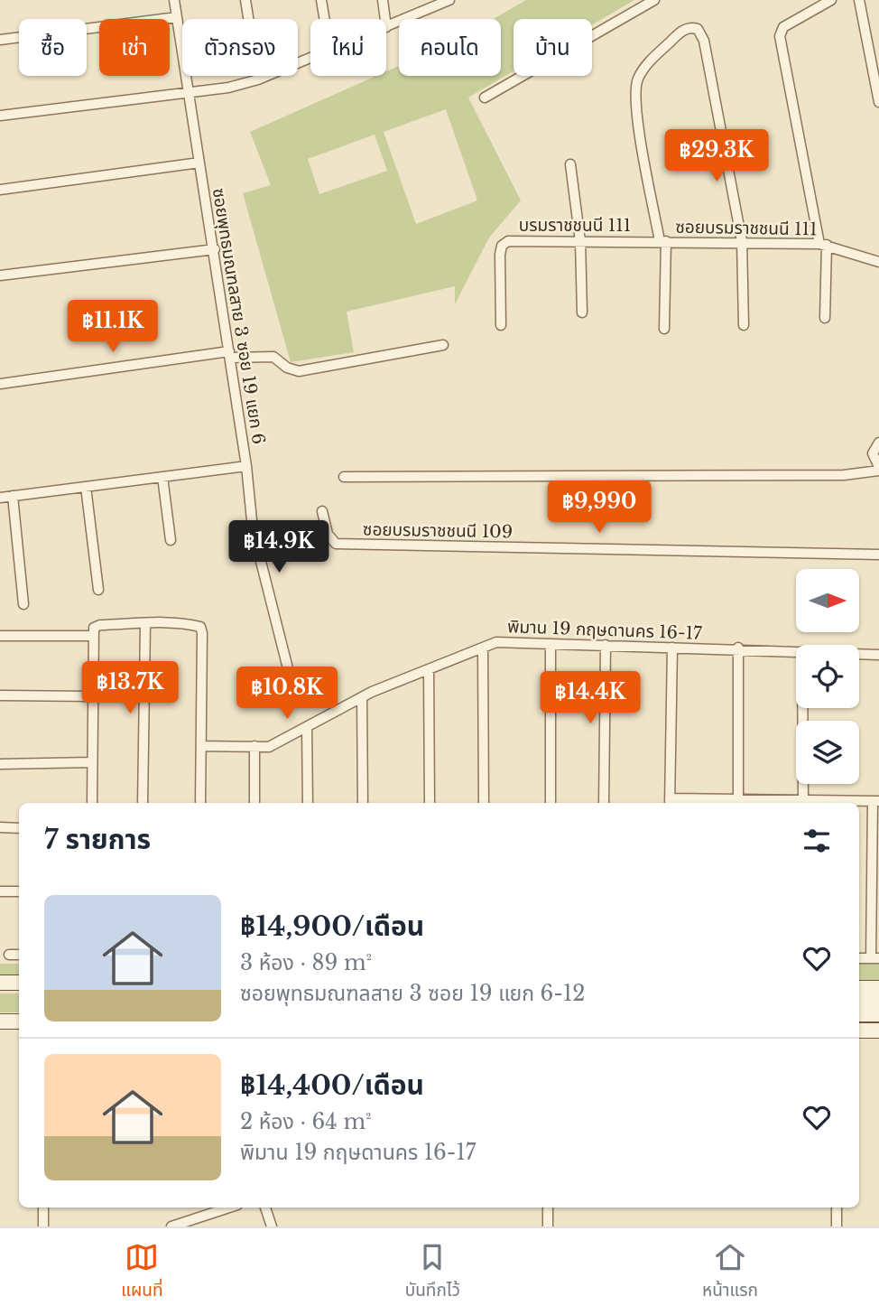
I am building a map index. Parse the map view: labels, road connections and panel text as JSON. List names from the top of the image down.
{
  "streets": {
    "street": [
      "บรมราชชนนี 111",
      "ซอยบรมราชชนนี 111",
      "ซอยพุทธมณฑลสาย 3 ซอย 19 แยก 6",
      "ซอยบรมราชชนนี 109",
      "พิมาน 19 กฤษดานคร 16-17"
    ]
  },
  "crossings": [
    ["บรมราชชนนี 111", "ซอยบรมราชชนนี 111"]
  ],
  "north": "right",
  "page": {
    "chip": [
      "ซื้อ",
      "เช่า",
      "ตัวกรอง",
      "ใหม่",
      "คอนโด",
      "บ้าน"
    ],
    "price": [
      "฿29.3K",
      "฿11.1K",
      "฿9,990",
      "฿14.9K",
      "฿13.7K",
      "฿10.8K",
      "฿14.4K"
    ],
    "heading": "7 รายการ",
    "list": [
      {
        "name": "฿14,900/เดือน",
        "note": "3 ห้อง · 89 m² · ซอยพุทธมณฑลสาย 3 ซอย 19 แยก 6-12"
      },
      {
        "name": "฿14,400/เดือน",
        "note": "2 ห้อง · 64 m² · พิมาน 19 กฤษดานคร 16-17"
      }
    ],
    "tabs": ["แผนที่", "บันทึกไว้", "หน้าแรก"]
  }
}
